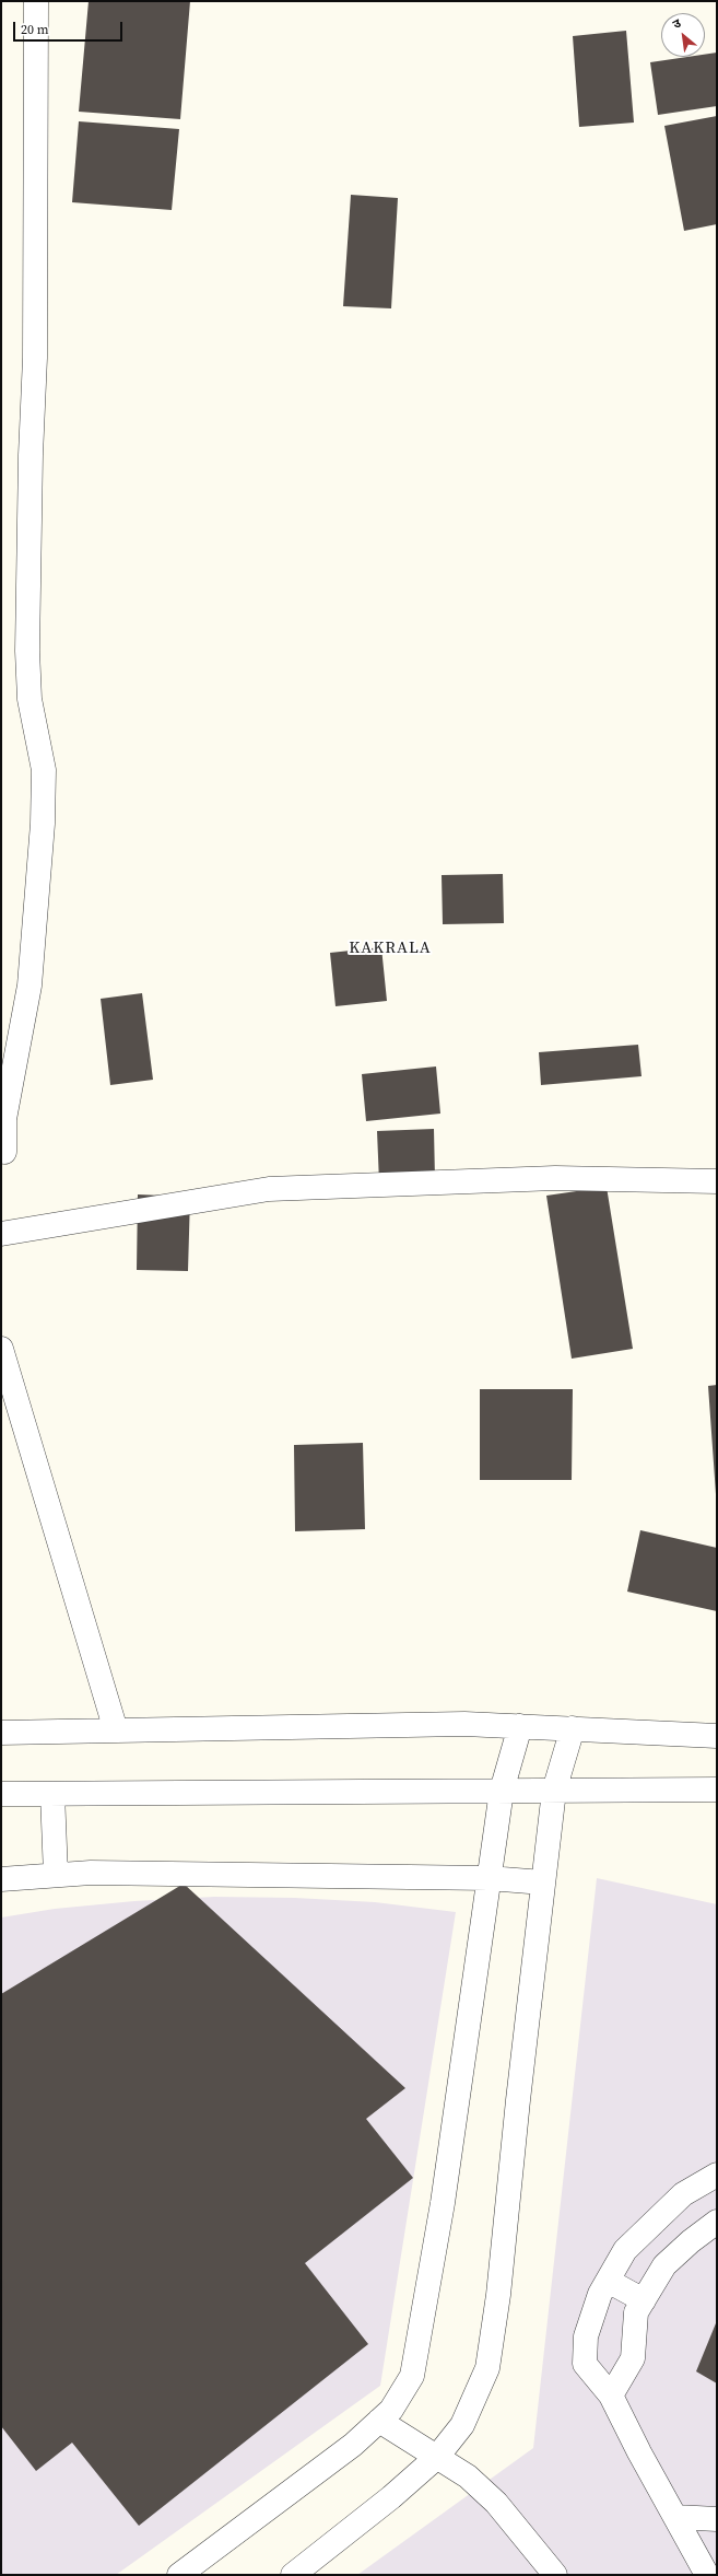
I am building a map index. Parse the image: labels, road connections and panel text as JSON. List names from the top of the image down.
{
  "districts": ["KAKRALA"],
  "scale_bar": "20 m",
  "north": "top left"
}
